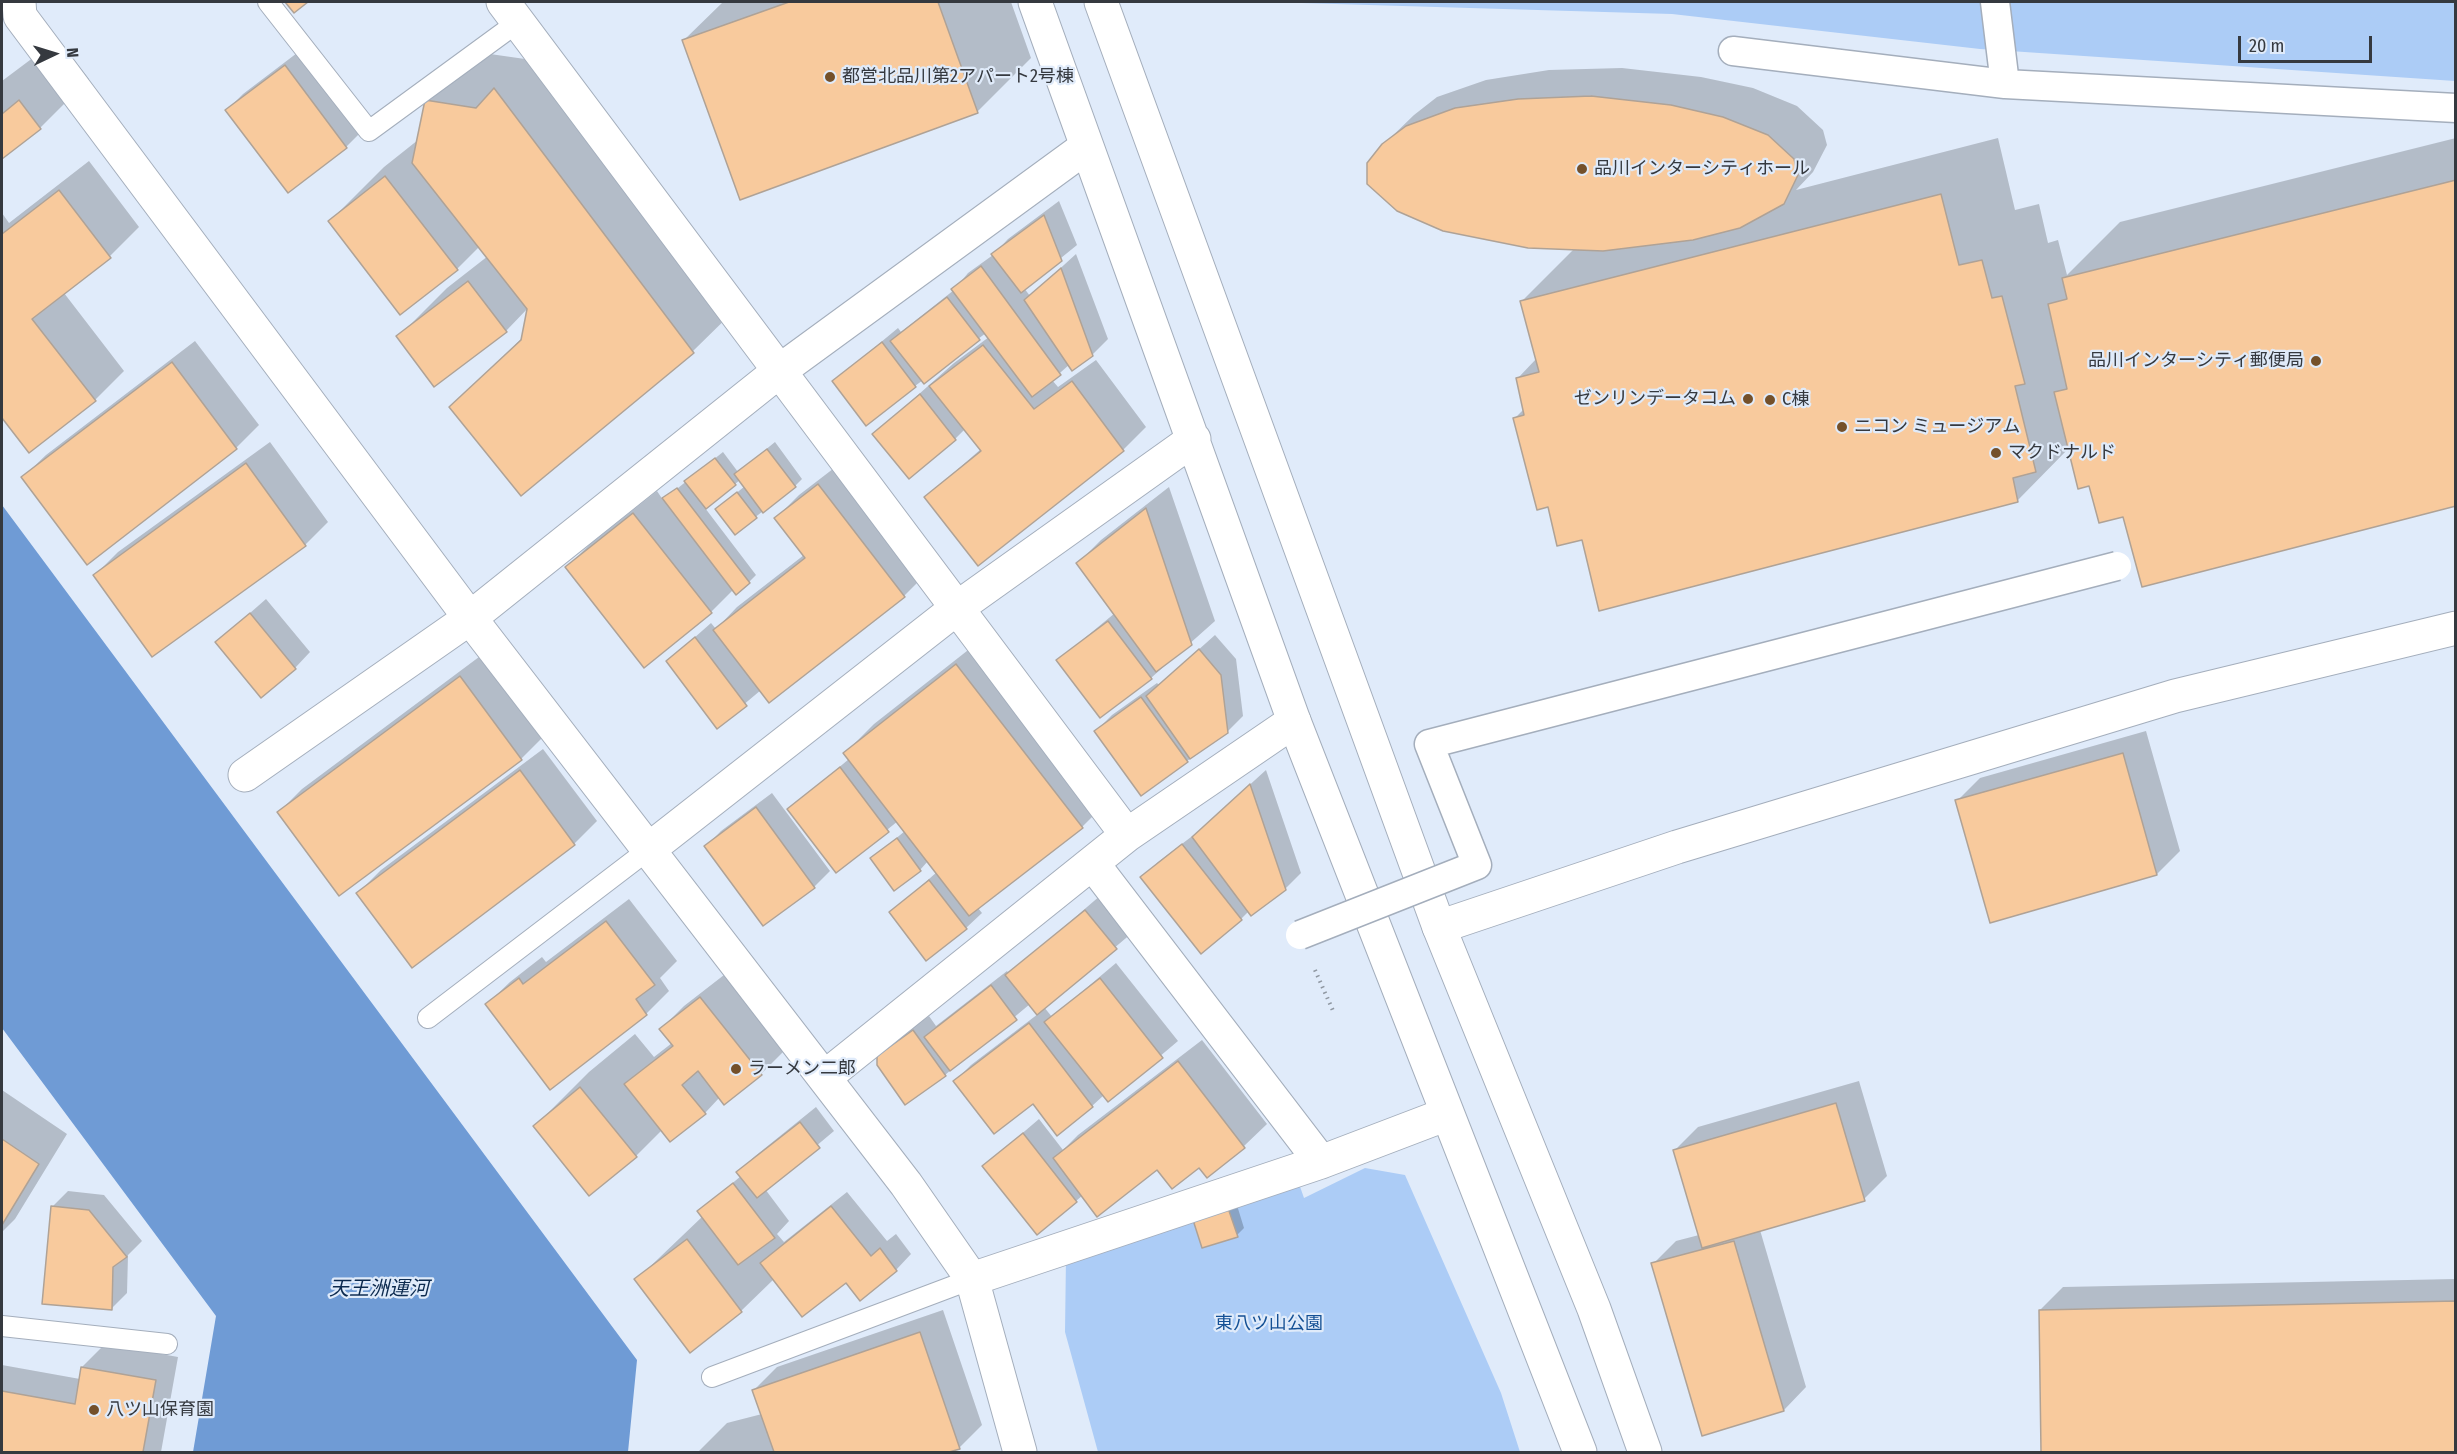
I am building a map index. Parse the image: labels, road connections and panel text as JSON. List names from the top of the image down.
{
  "water": ["天王洲運河"],
  "parks": ["東八ツ山公園"],
  "places": [
    "都営北品川第2アパート2号棟",
    "品川インターシティホール",
    "品川インターシティ郵便局",
    "ゼンリンデータコム",
    "C棟",
    "ニコン ミュージアム",
    "マクドナルド",
    "ラーメン二郎",
    "八ツ山保育園"
  ],
  "scale_bar": "20 m",
  "north": "right"
}
